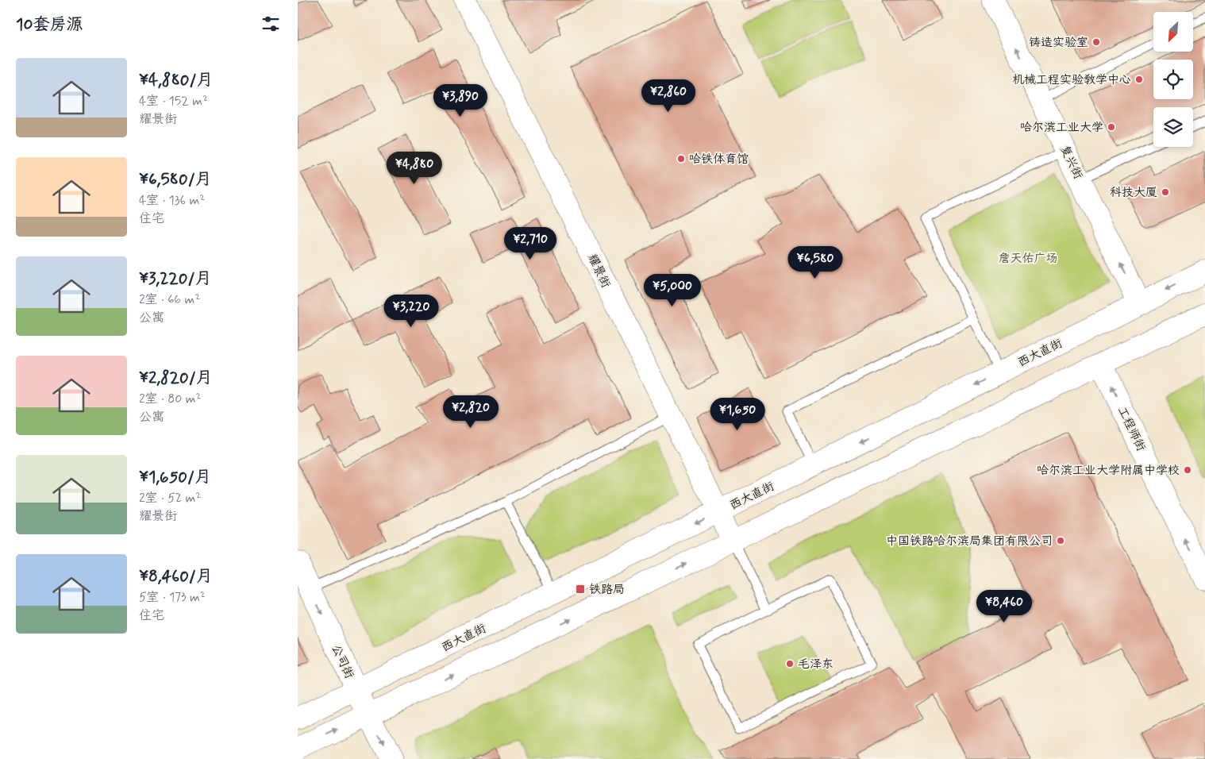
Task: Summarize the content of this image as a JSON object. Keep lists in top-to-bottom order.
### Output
{
  "streets": {
    "main road": [
      "复兴街",
      "耀景街",
      "西大直街",
      "工程师街",
      "公司街"
    ]
  },
  "crossings": [
    ["复兴街", "西大直街"],
    ["耀景街", "西大直街"],
    ["西大直街", "公司街"]
  ],
  "one_way": ["复兴街", "工程师街", "公司街"],
  "parks": ["詹天佑广场"],
  "places": {
    "other": [
      "铸造实验室",
      "机械工程实验教学中心",
      "哈尔滨工业大学",
      "哈铁体育馆",
      "科技大厦",
      "哈尔滨工业大学附属中学校",
      "中国铁路哈尔滨局集团有限公司",
      "毛泽东"
    ],
    "transit": ["铁路局"]
  },
  "north": "bottom left",
  "page": {
    "heading": "10套房源",
    "list": [
      {
        "name": "¥4,880/月",
        "note": "4室 · 152 m² · 耀景街"
      },
      {
        "name": "¥6,580/月",
        "note": "4室 · 136 m² · 住宅"
      },
      {
        "name": "¥3,220/月",
        "note": "2室 · 66 m² · 公寓"
      },
      {
        "name": "¥2,820/月",
        "note": "2室 · 80 m² · 公寓"
      },
      {
        "name": "¥1,650/月",
        "note": "2室 · 52 m² · 耀景街"
      },
      {
        "name": "¥8,460/月",
        "note": "5室 · 173 m² · 住宅"
      }
    ],
    "price": [
      "¥2,860",
      "¥3,890",
      "¥4,880",
      "¥2,710",
      "¥6,580",
      "¥5,000",
      "¥3,220",
      "¥2,820",
      "¥1,650",
      "¥8,460"
    ]
  }
}
